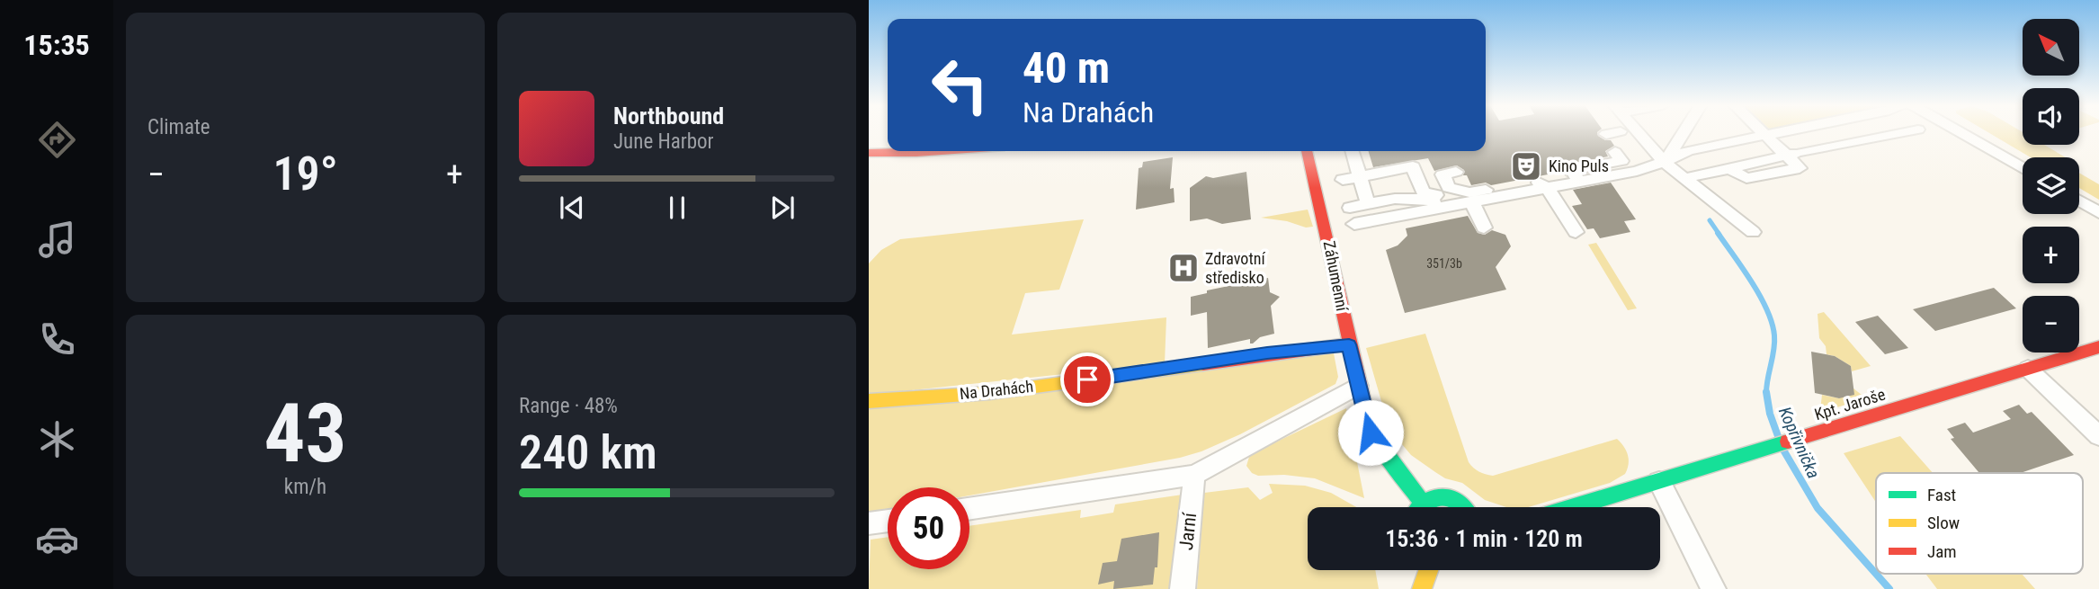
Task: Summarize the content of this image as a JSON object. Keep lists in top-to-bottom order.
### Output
{
  "streets": {
    "street": [
      "Záhumenní",
      "Na Drahách",
      "Kpt. Jaroše",
      "Jarní"
    ]
  },
  "crossings": [
    ["Záhumenní", "Na Drahách"]
  ],
  "water": ["Kopřivnička"],
  "places": {
    "theatre": ["Kino Puls"],
    "hospital": ["Zdravotní středisko"]
  },
  "house_numbers": ["351/3b"],
  "legend": ["Fast", "Slow", "Jam"],
  "north": "top left",
  "page": {
    "tabs": "15:35",
    "tile": [
      "Climate",
      ["43", "km/h"],
      ["Range · 48%", "240 km"]
    ],
    "map_buttons": ["+", "−"],
    "turn": ["40 m", "Na Drahách"],
    "song": ["Northbound", "June Harbor"],
    "heat": ["−", "19°", "+"],
    "limit": "50",
    "trip": "15:36 · 1 min · 120 m"
  }
}
